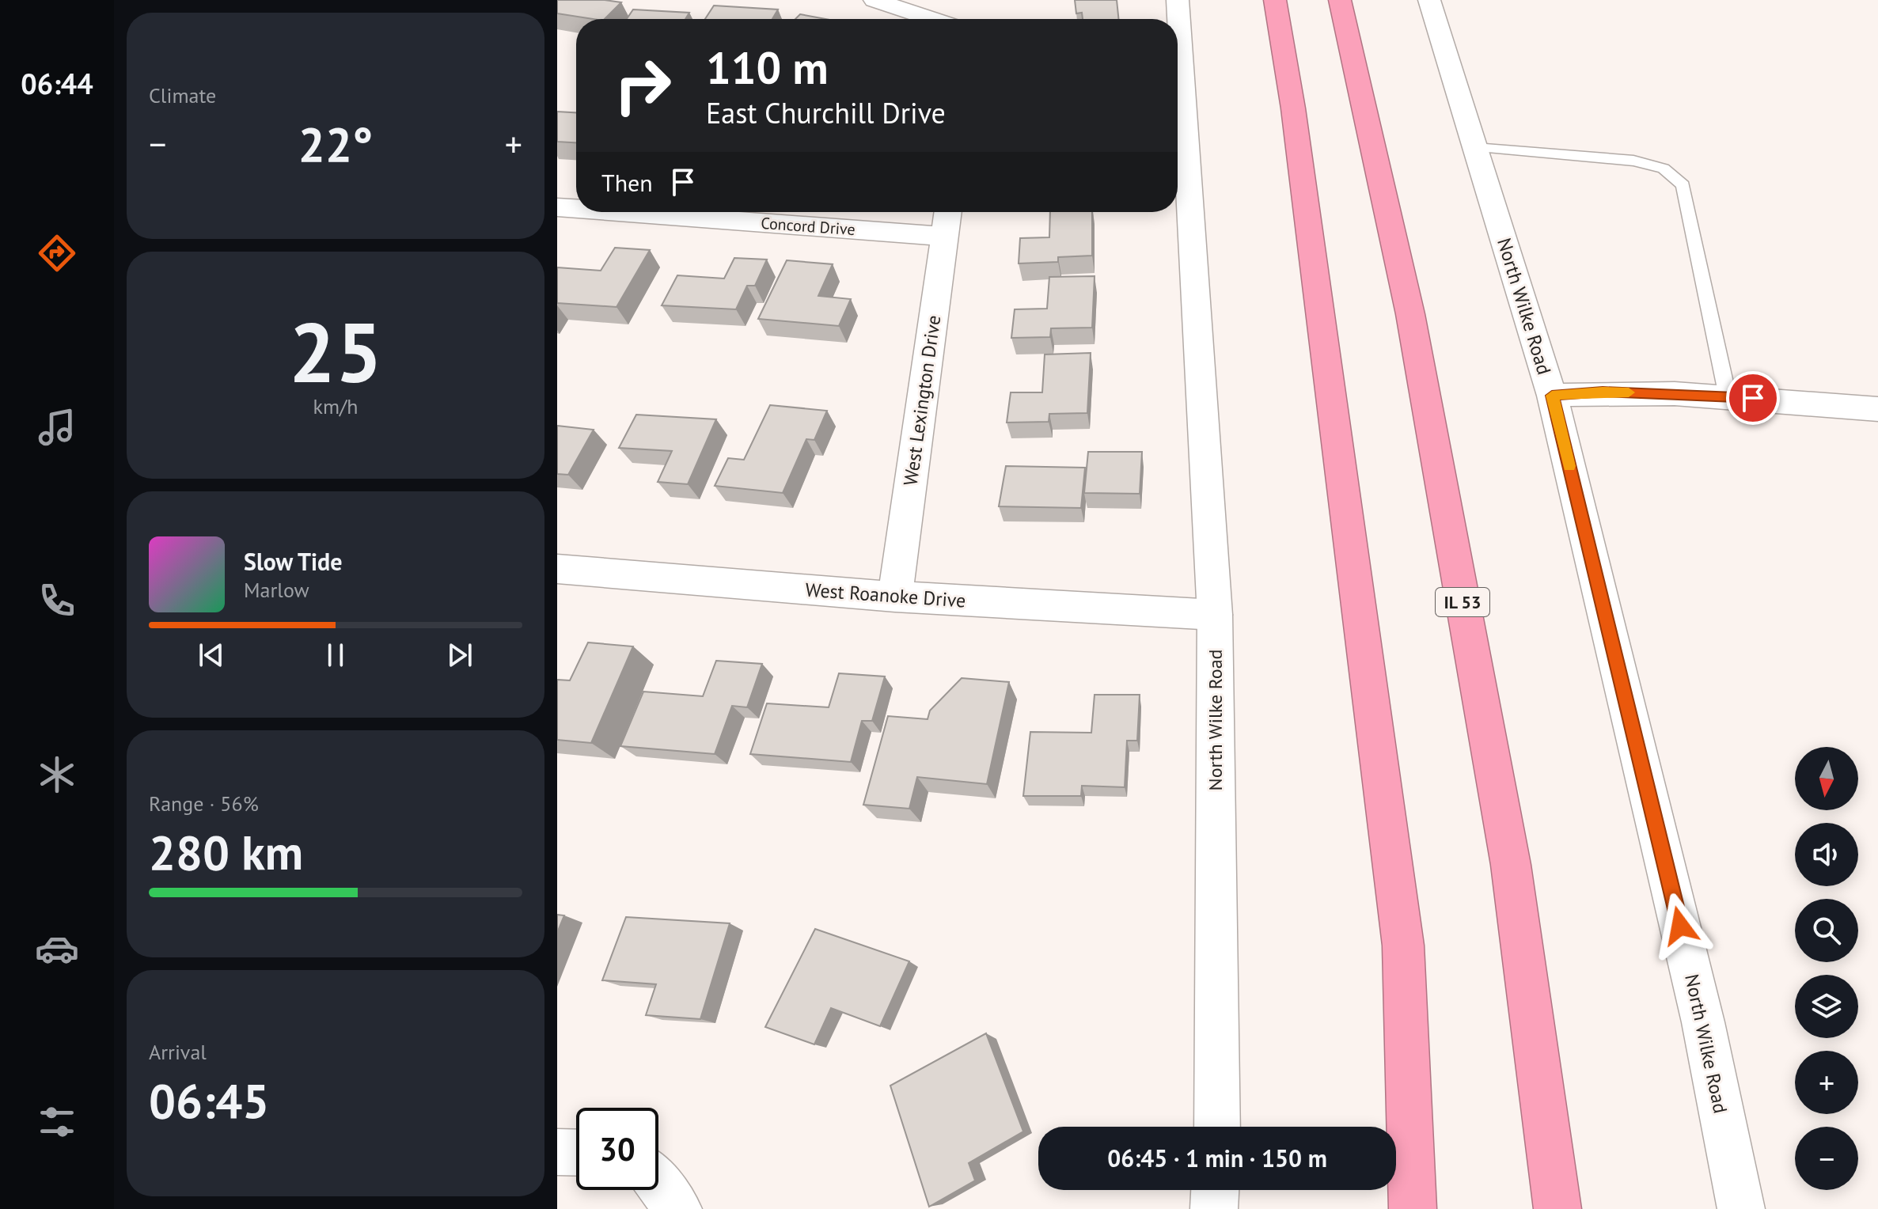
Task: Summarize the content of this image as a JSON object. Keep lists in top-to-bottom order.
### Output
{
  "streets": {
    "highway": ["IL 53"],
    "street": [
      "Concord Drive",
      "North Wilke Road",
      "West Lexington Drive",
      "West Roanoke Drive"
    ]
  },
  "crossings": [
    ["Concord Drive", "West Lexington Drive"],
    ["North Wilke Road", "West Roanoke Drive"],
    ["West Lexington Drive", "West Roanoke Drive"]
  ],
  "north": "bottom",
  "page": {
    "tabs": "06:44",
    "tile": [
      "Climate",
      ["25", "km/h"],
      ["Range · 56%", "280 km"],
      ["Arrival", "06:45"]
    ],
    "turn": ["110 m", "East Churchill Drive"],
    "heat": ["−", "22°", "+"],
    "then": "Then",
    "song": ["Slow Tide", "Marlow"],
    "map_buttons": ["+", "−"],
    "limit": "30",
    "trip": "06:45 · 1 min · 150 m"
  }
}
